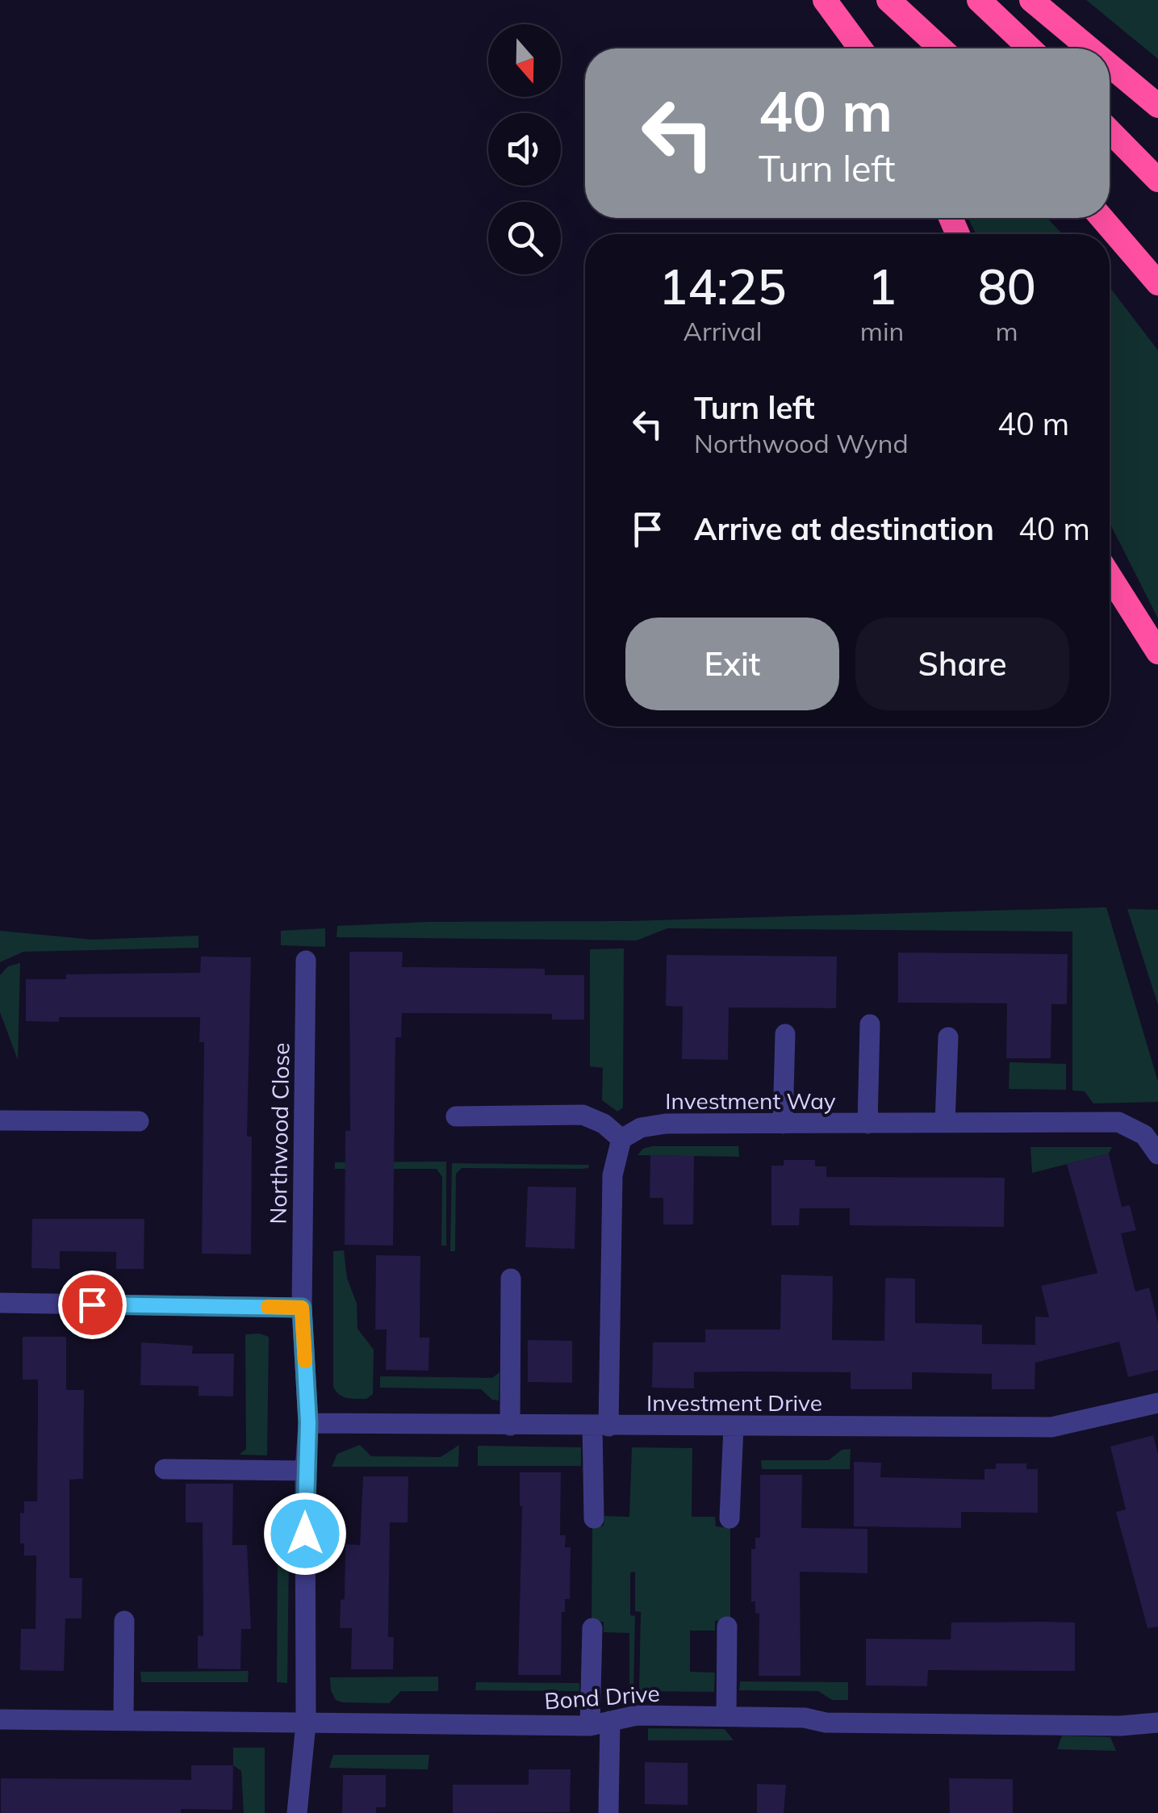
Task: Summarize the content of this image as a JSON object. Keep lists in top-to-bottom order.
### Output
{
  "streets": {
    "street": [
      "Investment Way",
      "Northwood Close",
      "Investment Drive",
      "Bond Drive"
    ]
  },
  "crossings": [
    ["Northwood Close", "Investment Drive"],
    ["Northwood Close", "Bond Drive"]
  ],
  "north": "bottom",
  "page": {
    "turn": ["40 m", "Turn left"],
    "eta": [
      "14:25",
      "Arrival",
      "1",
      "min",
      "80",
      "m"
    ],
    "list": [
      {
        "name": "Turn left",
        "note": "Northwood Wynd",
        "value": "40 m"
      },
      {
        "name": "Arrive at destination",
        "value": "40 m"
      }
    ],
    "buttons": ["Exit", "Share"]
  }
}
